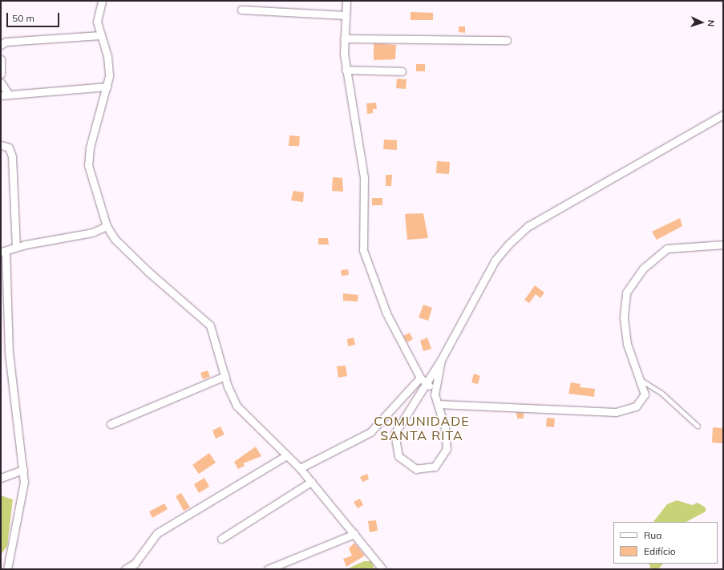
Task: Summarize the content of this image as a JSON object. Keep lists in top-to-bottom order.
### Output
{
  "districts": ["COMUNIDADE SANTA RITA"],
  "legend": ["Rua", "Edifício"],
  "scale_bar": "50 m",
  "north": "right"
}
